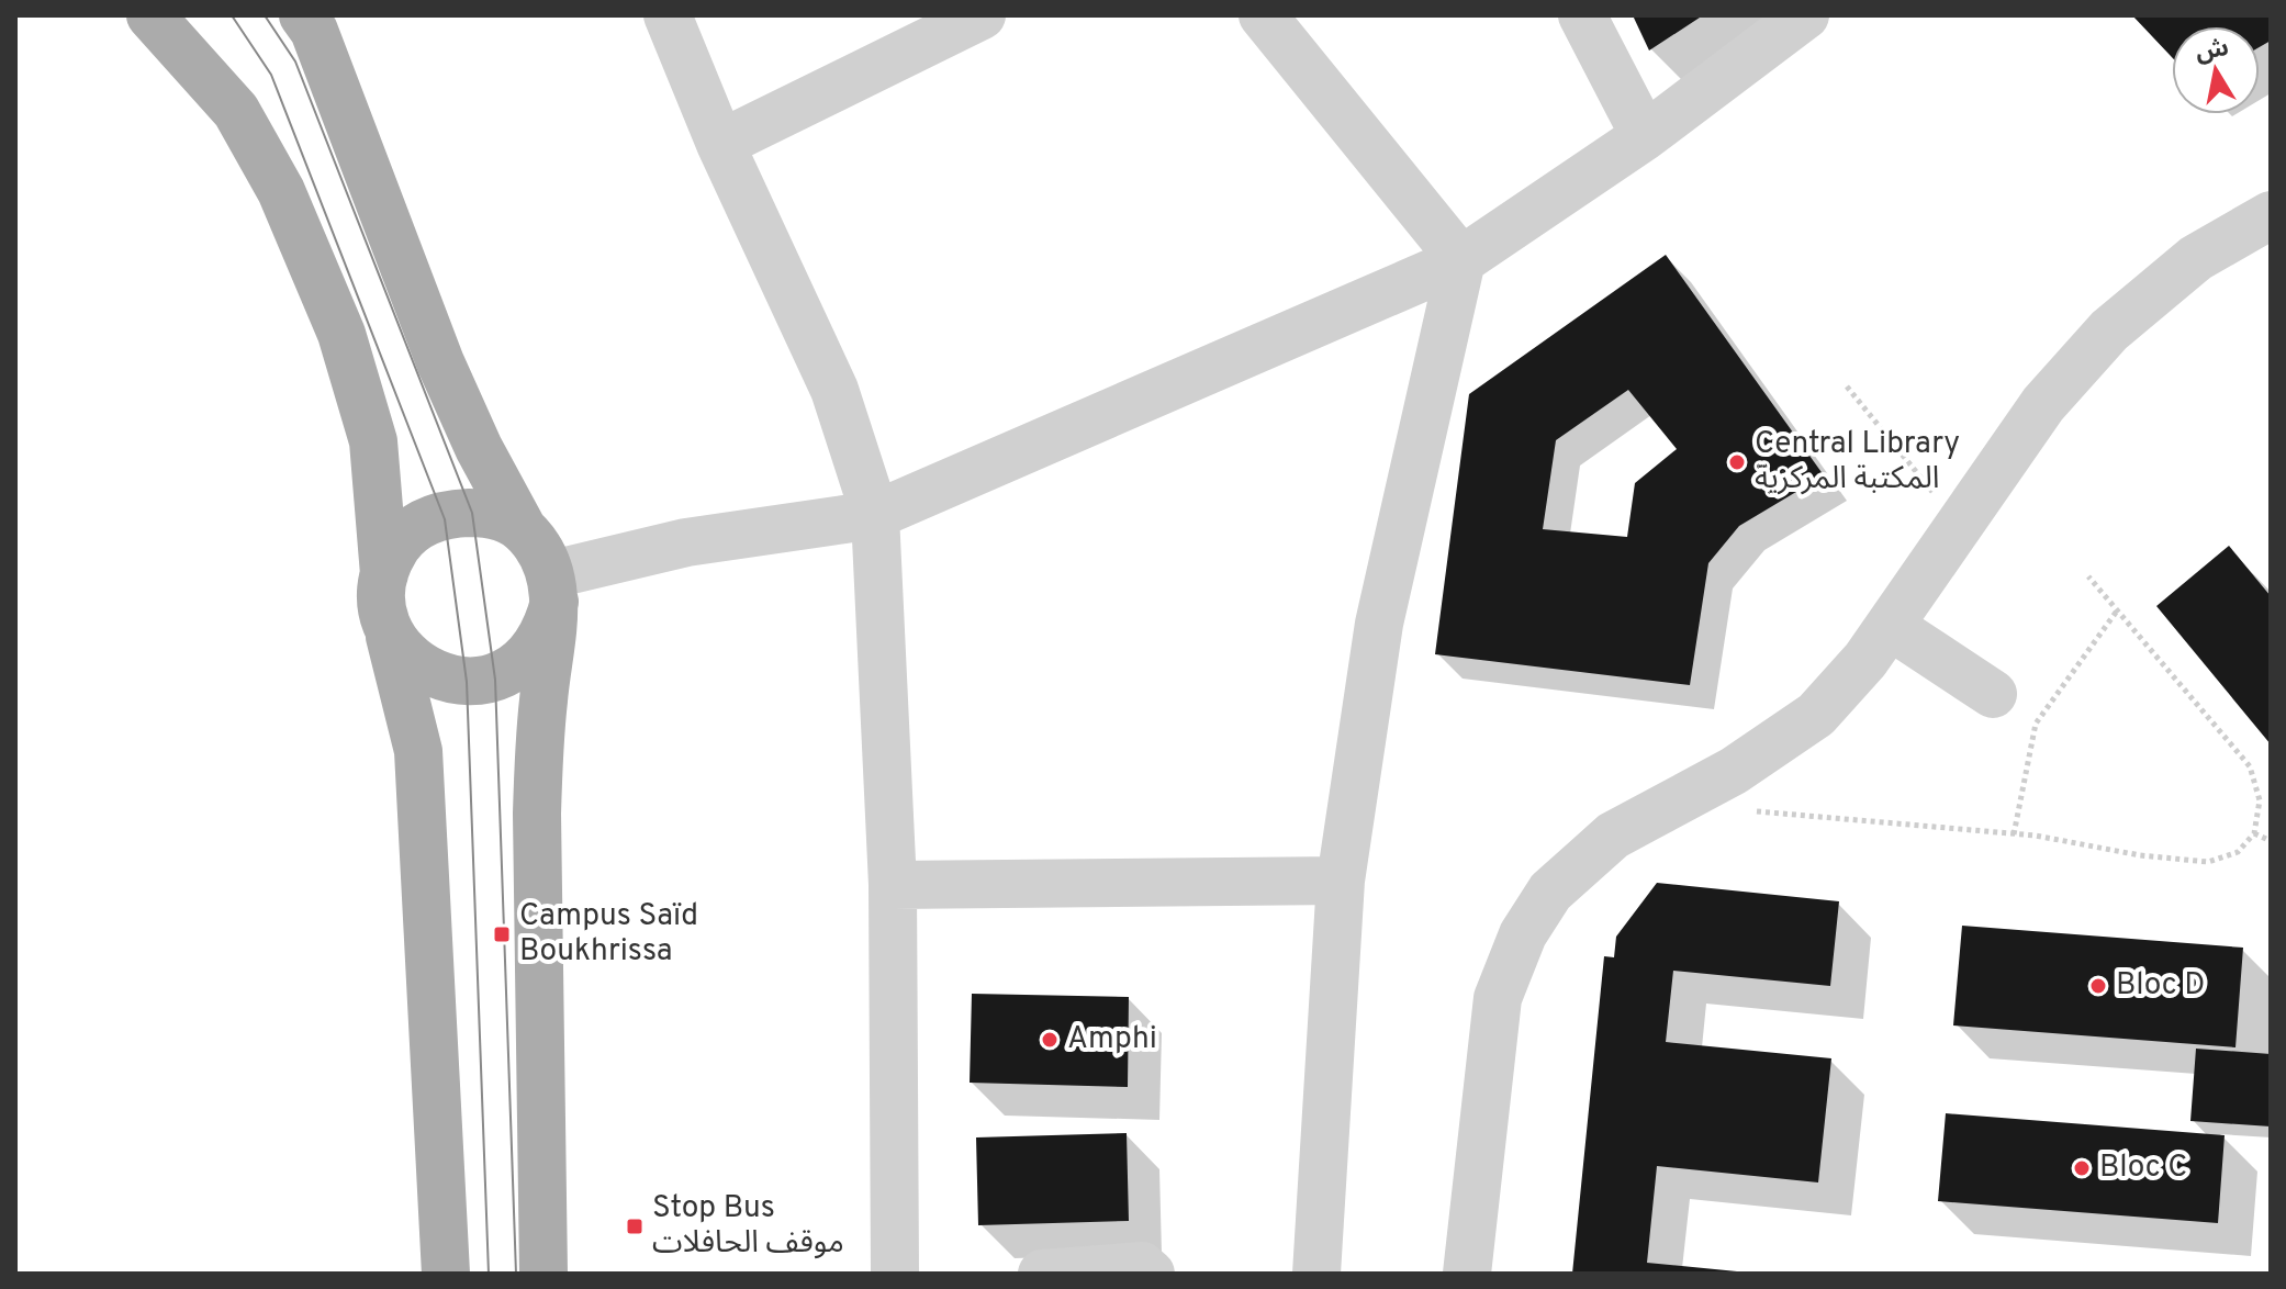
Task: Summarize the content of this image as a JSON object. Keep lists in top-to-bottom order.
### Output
{
  "places": {
    "other": [
      "Central Library المكتبة المركزية",
      "Bloc D",
      "Amphi",
      "Bloc C"
    ],
    "transit": ["Campus Saïd Boukhrissa", "Stop Bus موقف الحافلات"]
  },
  "north": "top"
}
